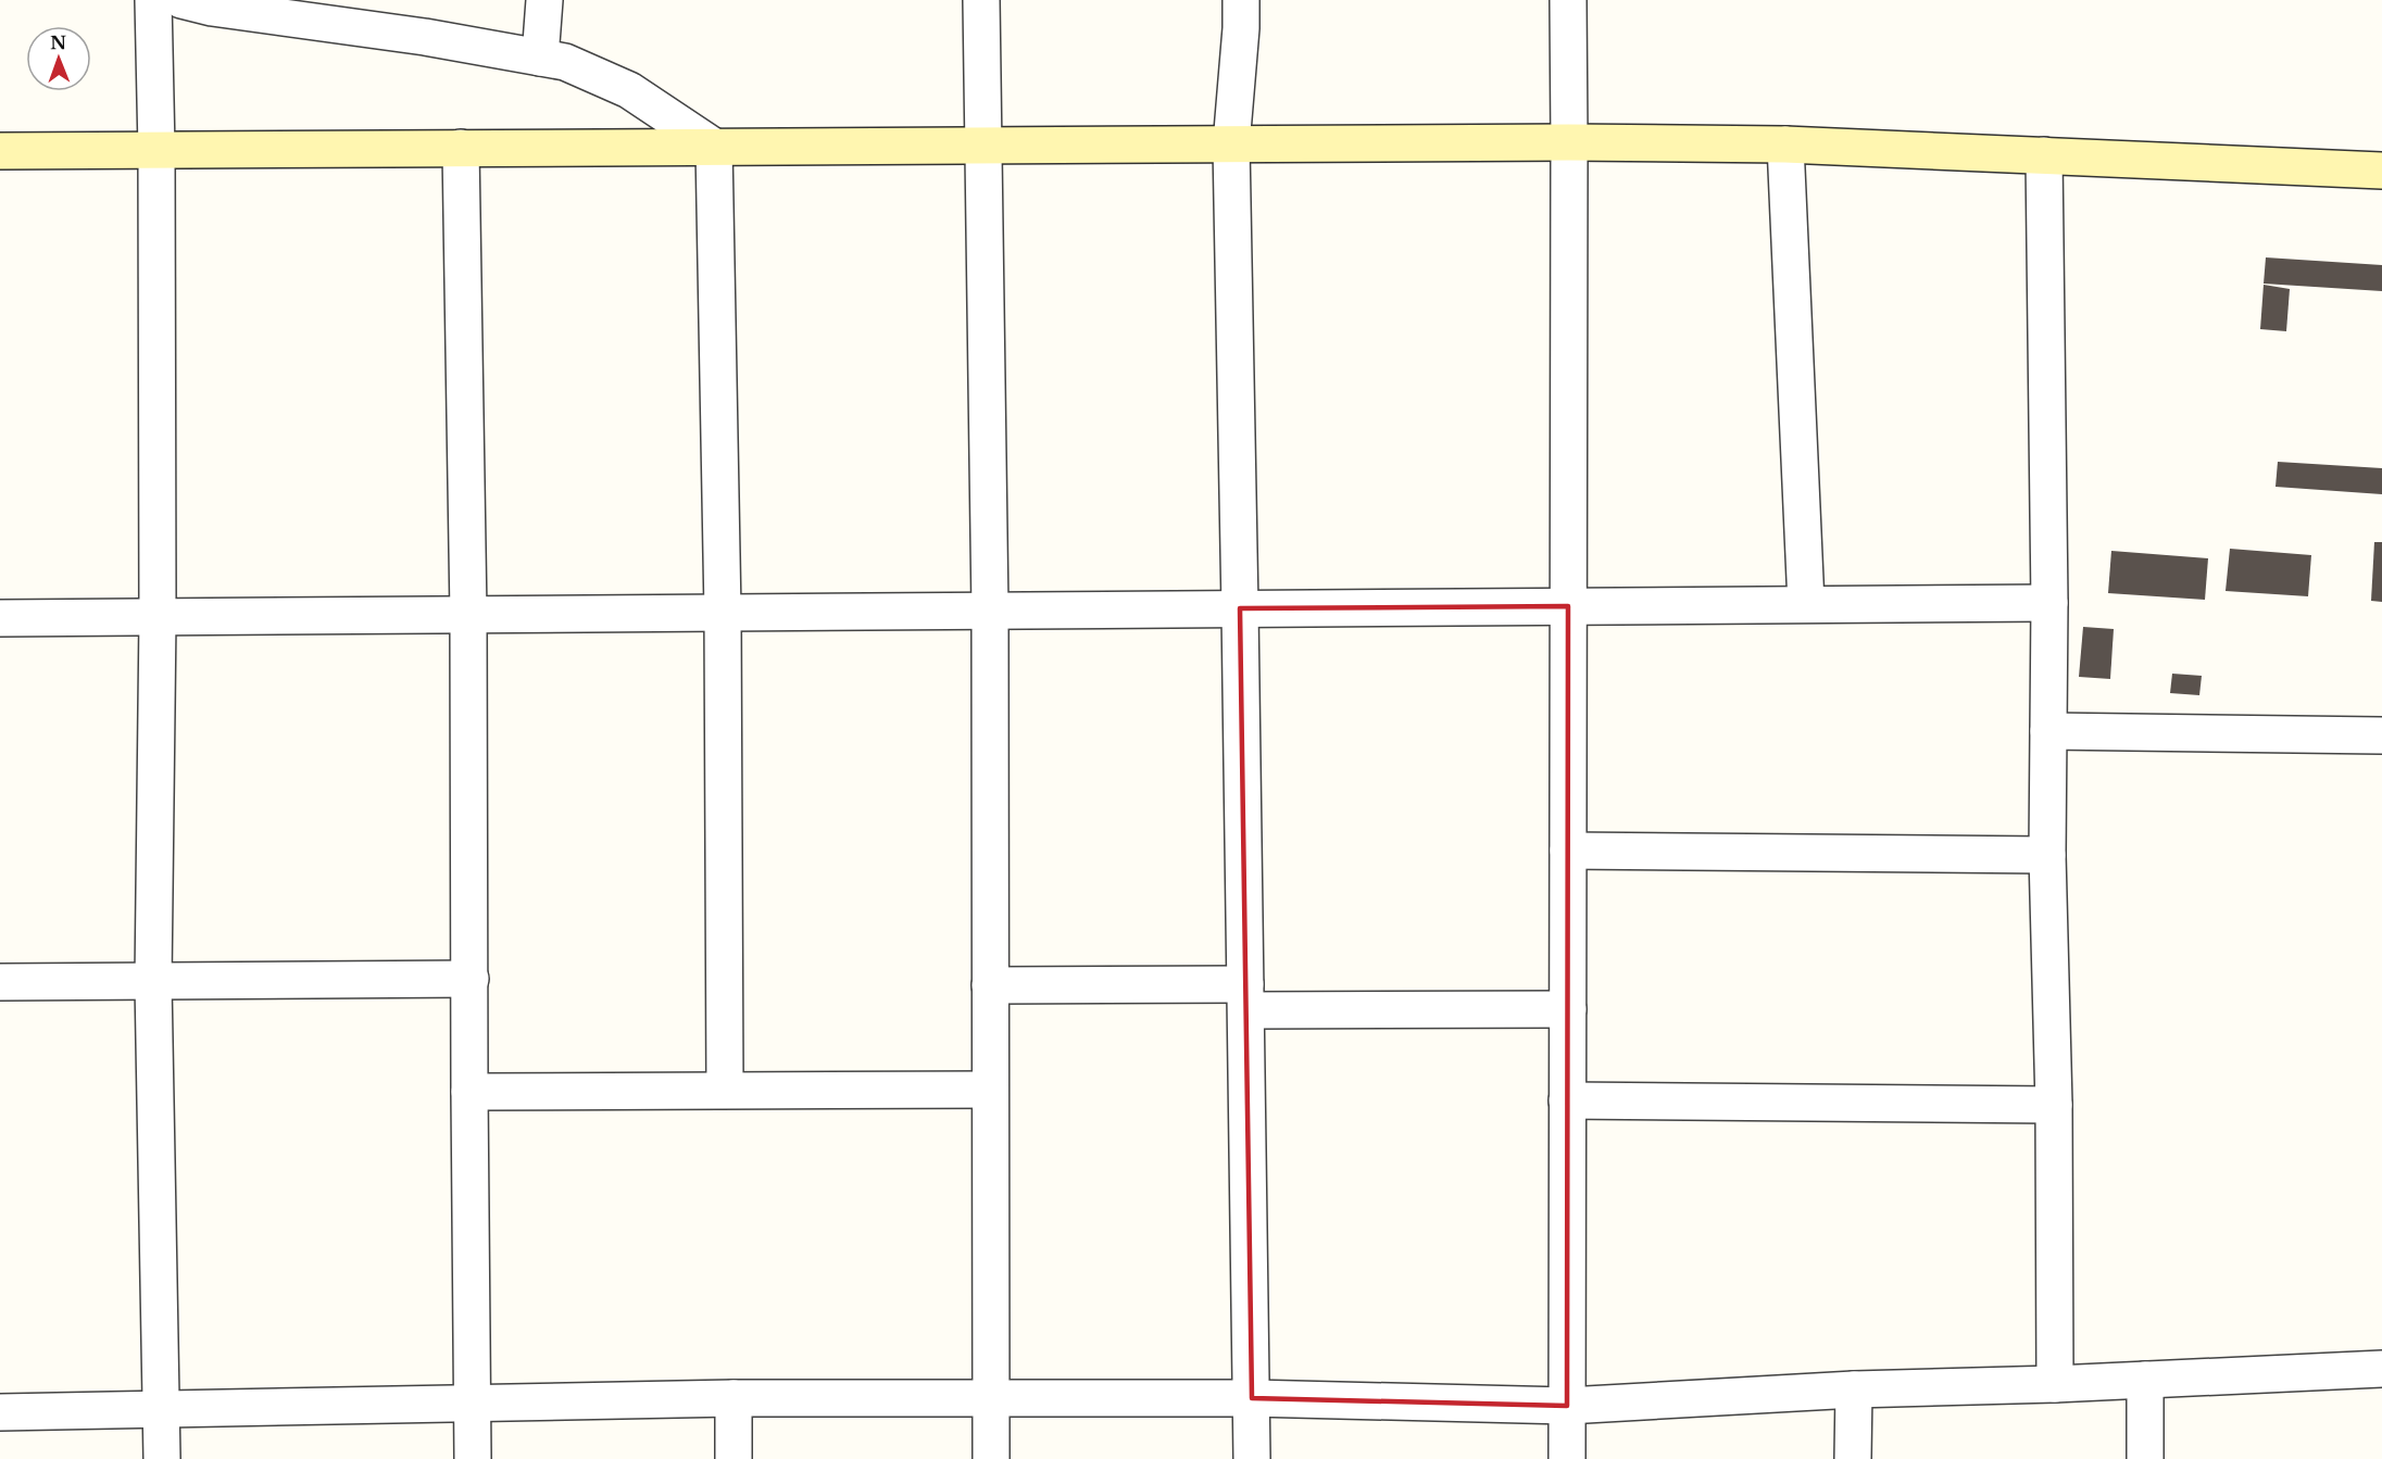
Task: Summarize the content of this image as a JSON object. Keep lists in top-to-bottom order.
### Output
{
  "north": "top"
}
